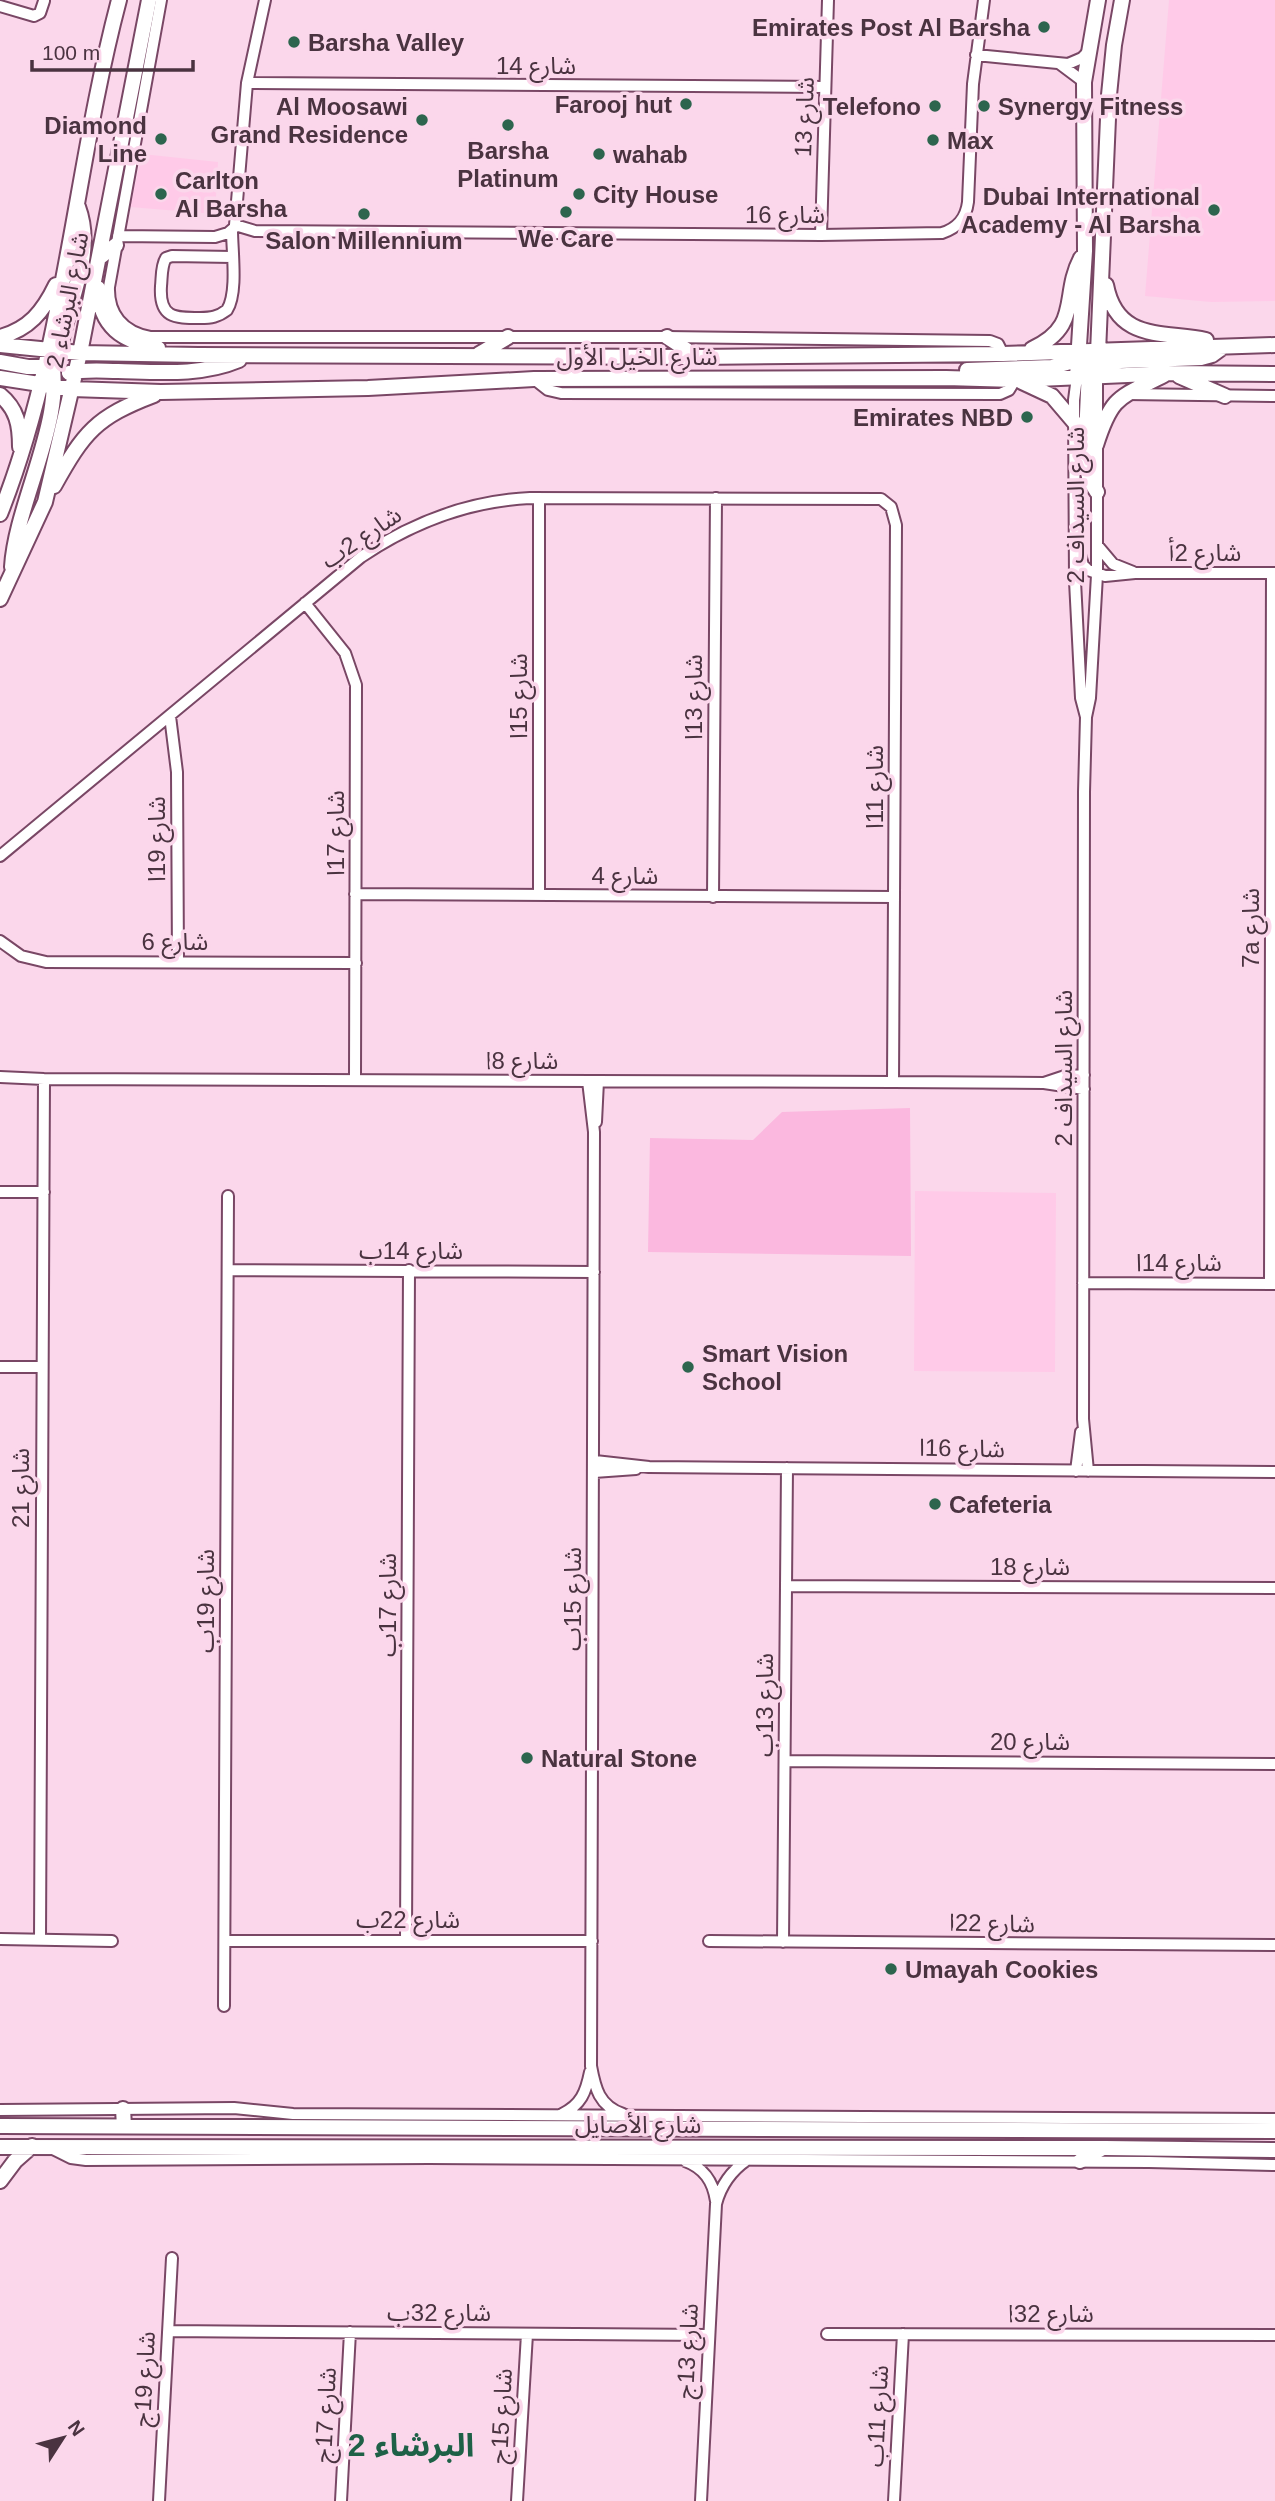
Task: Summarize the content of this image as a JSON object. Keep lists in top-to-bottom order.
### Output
{
  "streets": {
    "street": [
      "شارع 14",
      "شارع 13",
      "شارع 16",
      "شارع البرشاء 2",
      "شارع الخيل الأول",
      "شارع السيداف 2",
      "شارع 2ب",
      "شارع 2أ",
      "شارع 15ا",
      "شارع 13ا",
      "شارع 11ا",
      "شارع 17ا",
      "شارع 19ا",
      "شارع 4",
      "7a شارع",
      "شارع 6",
      "شارع 8ا",
      "شارع 14ب",
      "شارع 14ا",
      "شارع 16ا",
      "شارع 21",
      "شارع 18",
      "شارع 15ب",
      "شارع 19ب",
      "شارع 17ب",
      "شارع 13ب",
      "شارع 20",
      "شارع 22ب",
      "شارع 22ا",
      "شارع الأصايل",
      "شارع 32ب",
      "شارع 32ا",
      "شارع 13ج",
      "شارع 19ج",
      "شارع 17ج",
      "شارع 15ج",
      "شارع 11ب"
    ]
  },
  "crossings": [
    ["شارع 14", "شارع 13"],
    ["شارع 13", "شارع 16"],
    ["شارع البرشاء 2", "شارع الخيل الأول"],
    ["شارع الخيل الأول", "شارع السيداف 2"],
    ["شارع السيداف 2", "شارع 2أ"],
    ["شارع السيداف 2", "شارع 8ا"],
    ["شارع السيداف 2", "شارع 14ا"],
    ["شارع السيداف 2", "شارع 16ا"],
    ["شارع 2ب", "شارع 15ا"],
    ["شارع 2ب", "شارع 13ا"],
    ["شارع 2ب", "شارع 11ا"],
    ["شارع 2ب", "شارع 17ا"],
    ["شارع 2ب", "شارع 19ا"],
    ["شارع 2أ", "7a شارع"],
    ["شارع 15ا", "شارع 4"],
    ["شارع 13ا", "شارع 4"],
    ["شارع 11ا", "شارع 4"],
    ["شارع 11ا", "شارع 8ا"],
    ["شارع 17ا", "شارع 4"],
    ["شارع 17ا", "شارع 6"],
    ["شارع 17ا", "شارع 8ا"],
    ["شارع 19ا", "شارع 6"],
    ["7a شارع", "شارع 14ا"],
    ["شارع 8ا", "شارع 21"],
    ["شارع 8ا", "شارع 15ب"],
    ["شارع 14ب", "شارع 15ب"],
    ["شارع 14ب", "شارع 19ب"],
    ["شارع 14ب", "شارع 17ب"],
    ["شارع 16ا", "شارع 15ب"],
    ["شارع 16ا", "شارع 13ب"],
    ["شارع 18", "شارع 13ب"],
    ["شارع 15ب", "شارع 22ب"],
    ["شارع 19ب", "شارع 22ب"],
    ["شارع 17ب", "شارع 22ب"],
    ["شارع 13ب", "شارع 20"],
    ["شارع 13ب", "شارع 22ا"],
    ["شارع 32ب", "شارع 13ج"],
    ["شارع 32ب", "شارع 19ج"],
    ["شارع 32ب", "شارع 17ج"],
    ["شارع 32ب", "شارع 15ج"],
    ["شارع 32ا", "شارع 11ب"]
  ],
  "districts": ["البرشاء 2"],
  "places": [
    "Emirates Post Al Barsha",
    "Barsha Valley",
    "Farooj hut",
    "Telefono",
    "Synergy Fitness",
    "Al Moosawi Grand Residence",
    "Barsha Platinum",
    "Diamond Line",
    "Max",
    "wahab",
    "Carlton Al Barsha",
    "City House",
    "Dubai International Academy - Al Barsha",
    "We Care",
    "Salon Millennium",
    "Emirates NBD",
    "Smart Vision School",
    "Cafeteria",
    "Natural Stone",
    "Umayah Cookies"
  ],
  "scale_bar": "100 m",
  "north": "top right"
}
